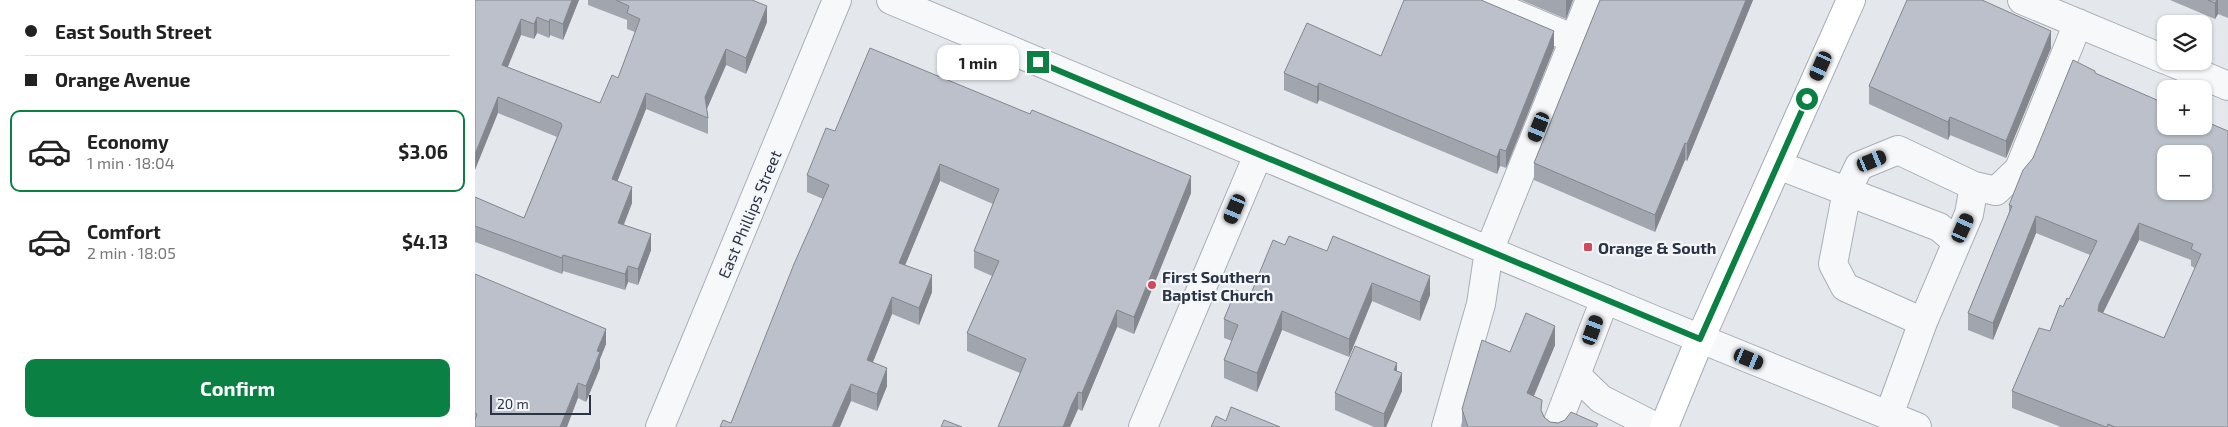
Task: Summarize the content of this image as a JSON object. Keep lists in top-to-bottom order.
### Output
{
  "streets": {
    "street": ["East Phillips Street"]
  },
  "places": {
    "transit": ["Orange & South"],
    "other": ["First Southern Baptist Church"]
  },
  "scale_bar": "20 m",
  "page": {
    "banner": ["East South Street", "Orange Avenue"],
    "map_buttons": ["+", "−"],
    "bubble": "1 min",
    "list": [
      {
        "name": "Economy",
        "note": "1 min · 18:04",
        "value": "$3.06"
      },
      {
        "name": "Comfort",
        "note": "2 min · 18:05",
        "value": "$4.13"
      }
    ],
    "buttons": "Confirm",
    "scale": "20 m"
  }
}
